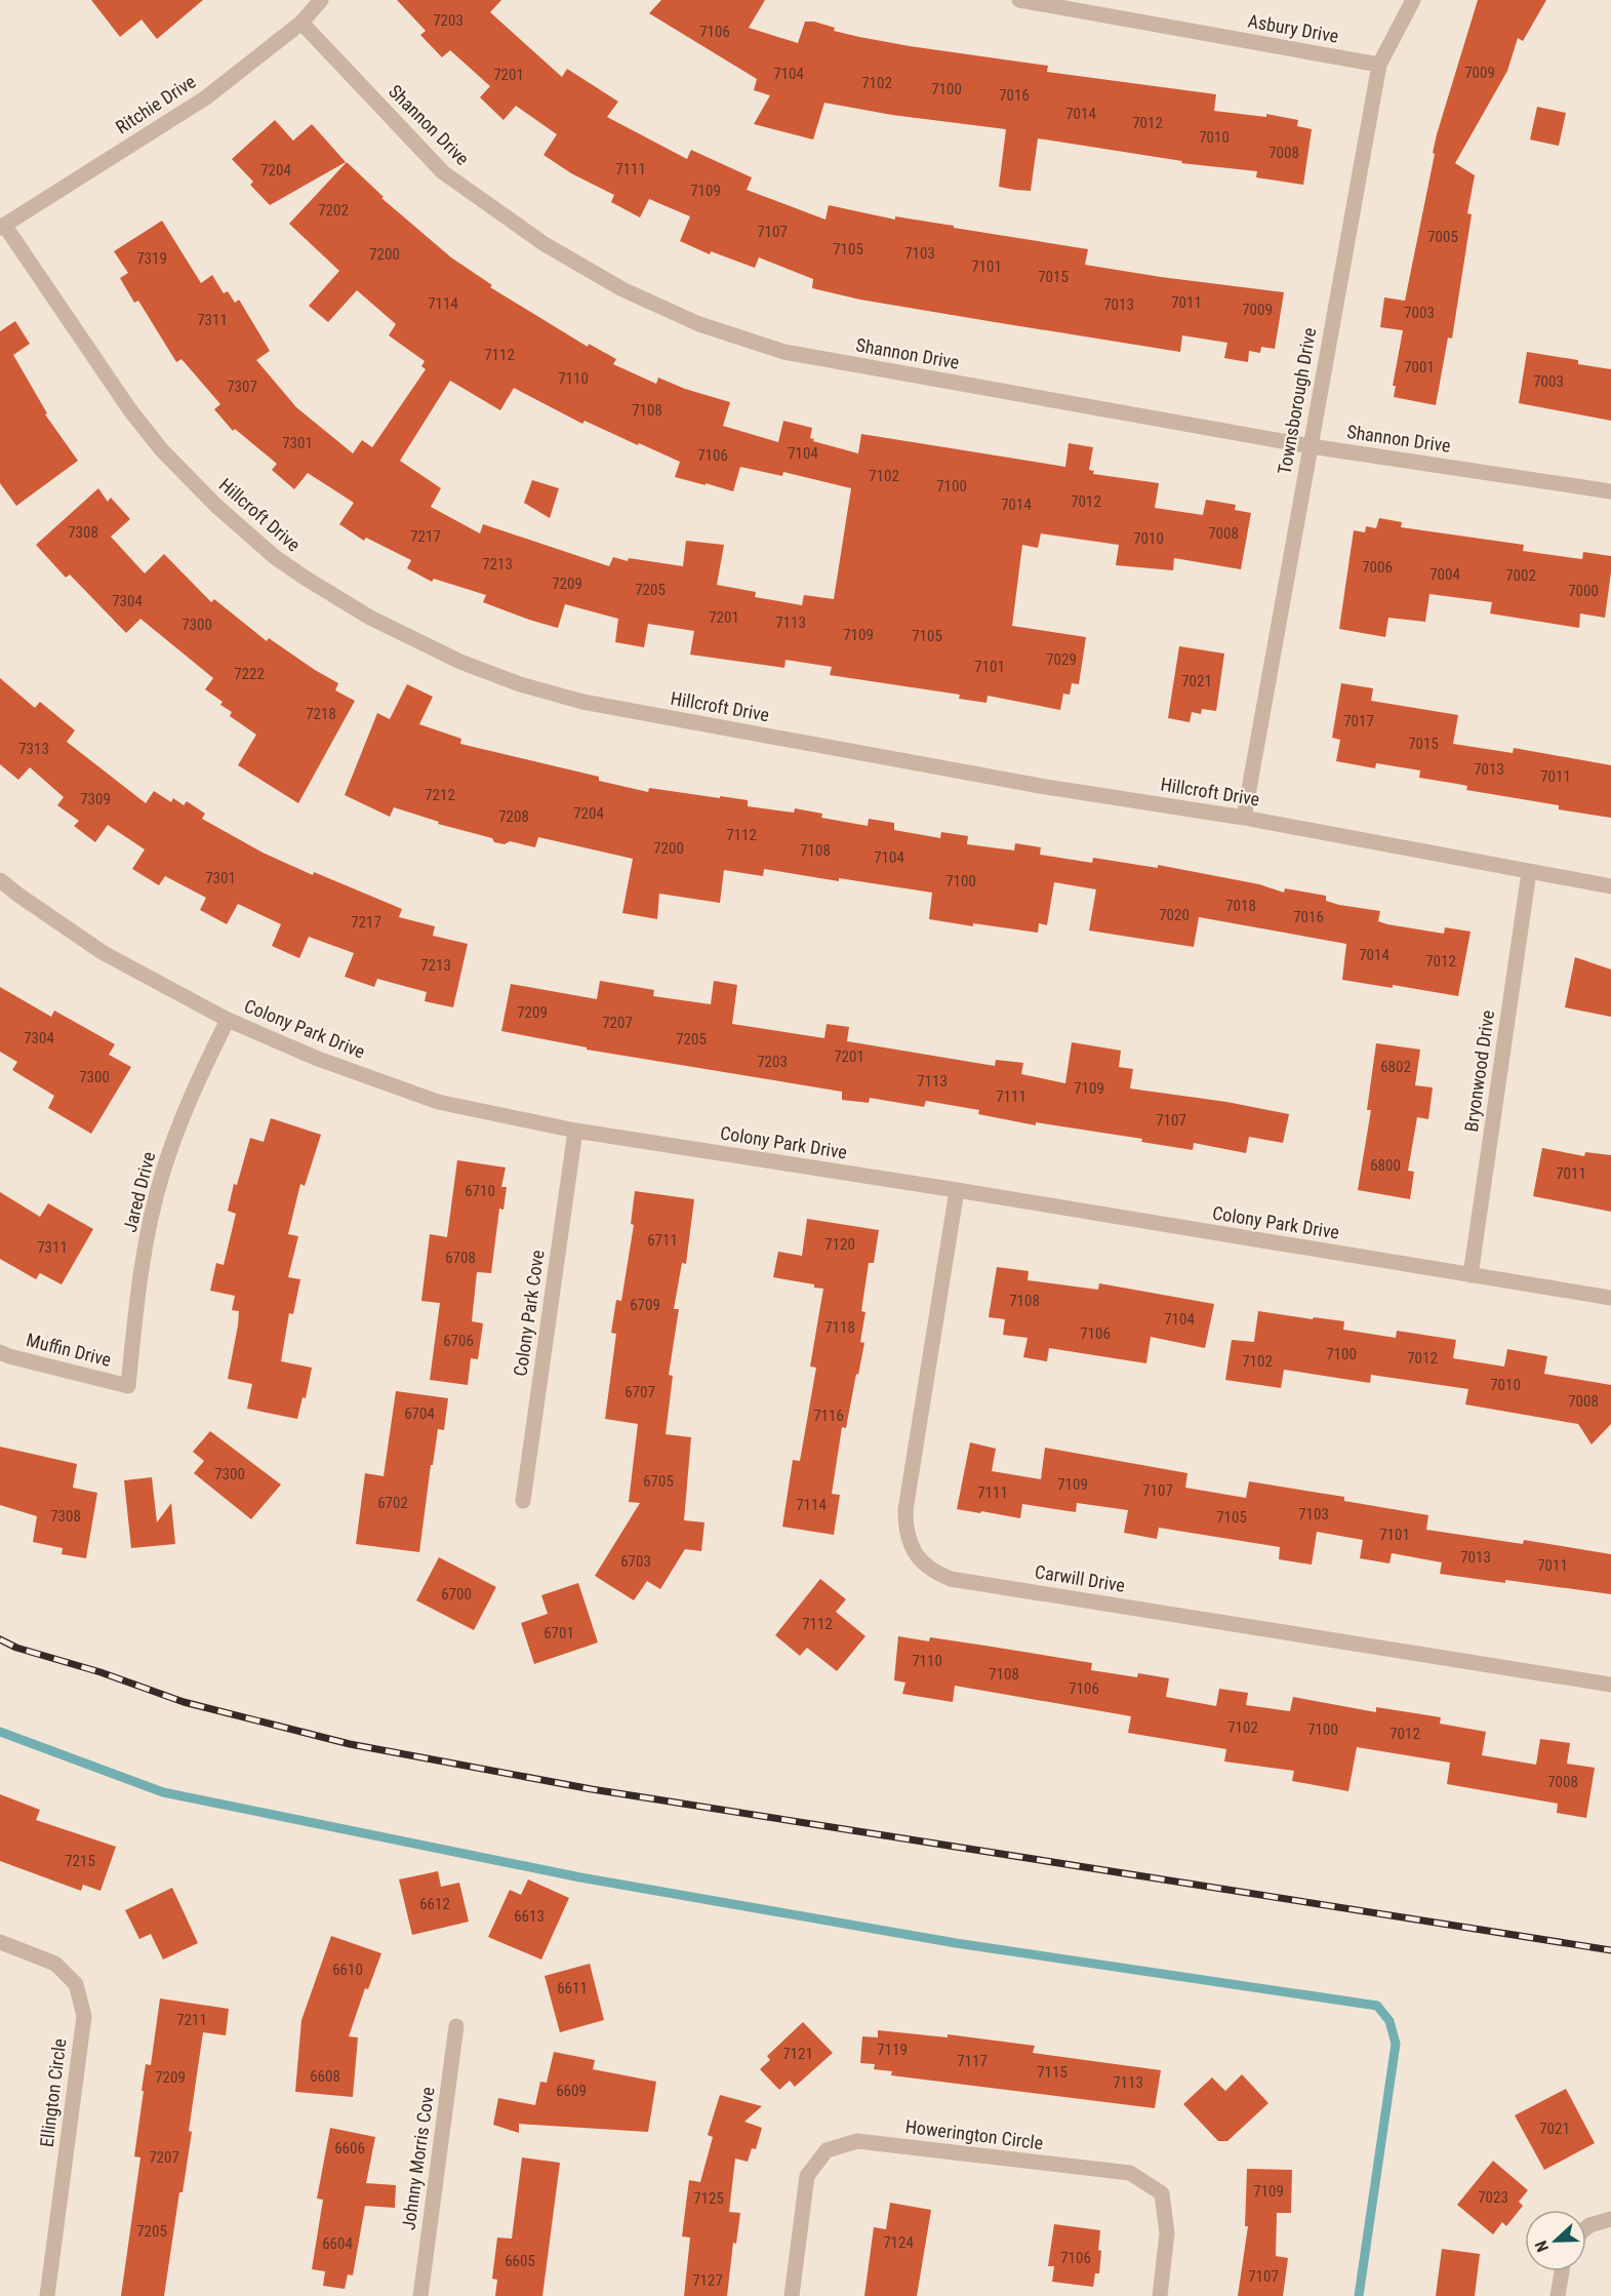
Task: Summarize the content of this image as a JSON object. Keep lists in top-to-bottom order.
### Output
{
  "streets": {
    "street": [
      "Asbury Drive",
      "Ritchie Drive",
      "Shannon Drive",
      "Townsborough Drive",
      "Hillcroft Drive",
      "Colony Park Drive",
      "Bryonwood Drive",
      "Jared Drive",
      "Colony Park Cove",
      "Muffin Drive",
      "Carwill Drive",
      "Ellington Circle",
      "Howerington Circle",
      "Johnny Morris Cove"
    ]
  },
  "crossings": [
    ["Asbury Drive", "Townsborough Drive"],
    ["Ritchie Drive", "Shannon Drive"],
    ["Ritchie Drive", "Hillcroft Drive"],
    ["Shannon Drive", "Townsborough Drive"],
    ["Townsborough Drive", "Hillcroft Drive"],
    ["Hillcroft Drive", "Bryonwood Drive"],
    ["Colony Park Drive", "Bryonwood Drive"],
    ["Colony Park Drive", "Jared Drive"],
    ["Colony Park Drive", "Colony Park Cove"],
    ["Colony Park Drive", "Carwill Drive"],
    ["Jared Drive", "Muffin Drive"]
  ],
  "house_numbers": [
    "7203",
    "7106",
    "7009",
    "7104",
    "7201",
    "7102",
    "7100",
    "7016",
    "7014",
    "7012",
    "7010",
    "7008",
    "7111",
    "7204",
    "7109",
    "7202",
    "7107",
    "7005",
    "7105",
    "7103",
    "7200",
    "7319",
    "7101",
    "7015",
    "7011",
    "7114",
    "7013",
    "7009",
    "7003",
    "7311",
    "7112",
    "7001",
    "7110",
    "7003",
    "7307",
    "7108",
    "7301",
    "7104",
    "7106",
    "7102",
    "7100",
    "7012",
    "7014",
    "7308",
    "7008",
    "7217",
    "7010",
    "7213",
    "7006",
    "7004",
    "7002",
    "7209",
    "7205",
    "7000",
    "7304",
    "7201",
    "7113",
    "7300",
    "7109",
    "7105",
    "7029",
    "7101",
    "7222",
    "7021",
    "7218",
    "7017",
    "7015",
    "7313",
    "7013",
    "7011",
    "7212",
    "7309",
    "7204",
    "7208",
    "7112",
    "7200",
    "7108",
    "7104",
    "7301",
    "7100",
    "7018",
    "7020",
    "7016",
    "7217",
    "7014",
    "7012",
    "7213",
    "7209",
    "7207",
    "7304",
    "7205",
    "7201",
    "7203",
    "6802",
    "7300",
    "7113",
    "7109",
    "7111",
    "7107",
    "6800",
    "7011",
    "6710",
    "6711",
    "7120",
    "7311",
    "6708",
    "7108",
    "6709",
    "7104",
    "7118",
    "7106",
    "6706",
    "7100",
    "7012",
    "7102",
    "7010",
    "6707",
    "7008",
    "6704",
    "7116",
    "7300",
    "6705",
    "7109",
    "7107",
    "7111",
    "6702",
    "7114",
    "7103",
    "7308",
    "7105",
    "7101",
    "7013",
    "6703",
    "7011",
    "6700",
    "7112",
    "6701",
    "7110",
    "7108",
    "7106",
    "7102",
    "7100",
    "7012",
    "7008",
    "7215",
    "6612",
    "6613",
    "6610",
    "6611",
    "7211",
    "7119",
    "7121",
    "7117",
    "7115",
    "6608",
    "7209",
    "7113",
    "6609",
    "7021",
    "6606",
    "7207",
    "7109",
    "7023",
    "7125",
    "7205",
    "7124",
    "6604",
    "7106",
    "6605",
    "7107",
    "7127"
  ],
  "north": "left"
}
